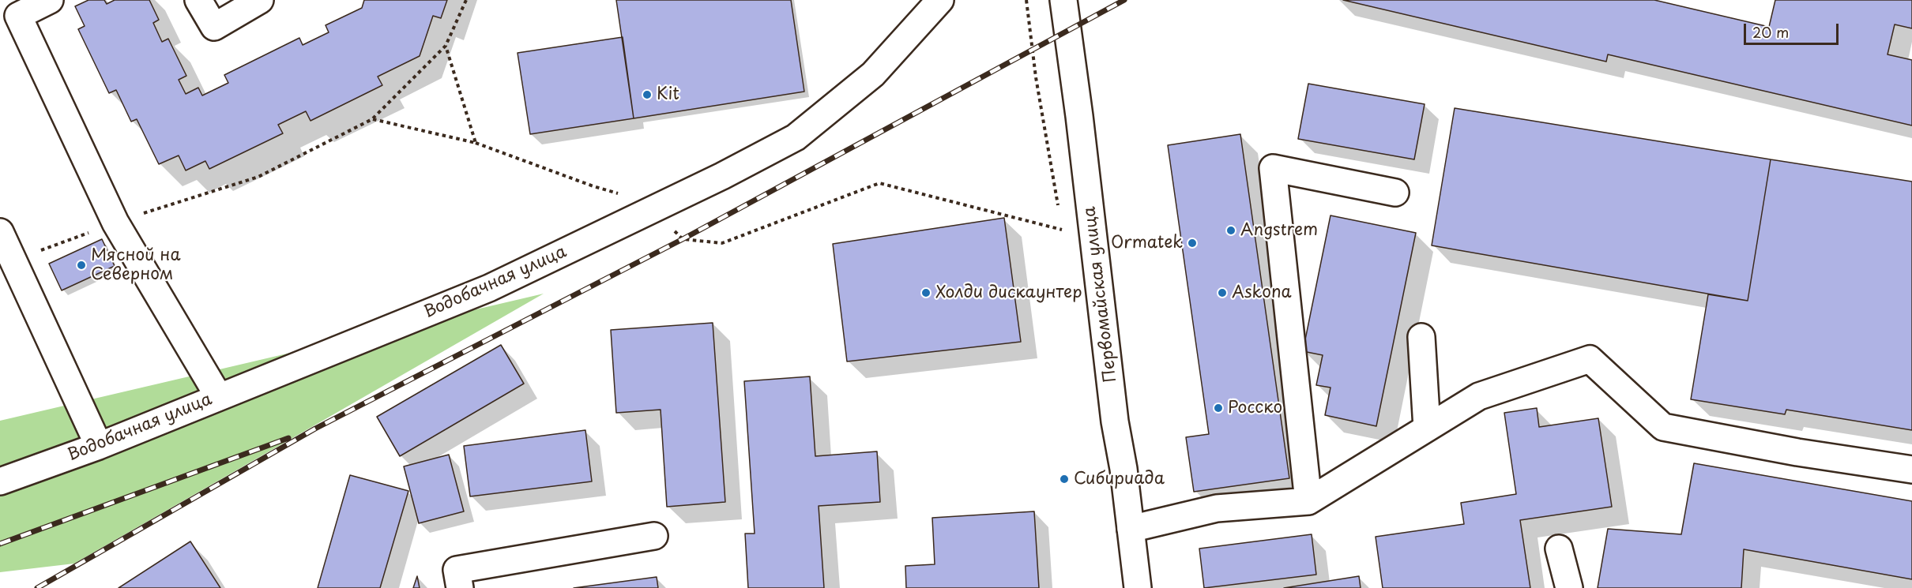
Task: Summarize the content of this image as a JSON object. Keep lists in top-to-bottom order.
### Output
{
  "streets": {
    "street": ["Водобачная улица", "Первомайская улица"]
  },
  "places": [
    "Kit",
    "Angstrem",
    "Ormatek",
    "Мясной на Северном",
    "Холди дискаунтер",
    "Askona",
    "Росско",
    "Сибириада"
  ],
  "scale_bar": "20 m"
}
